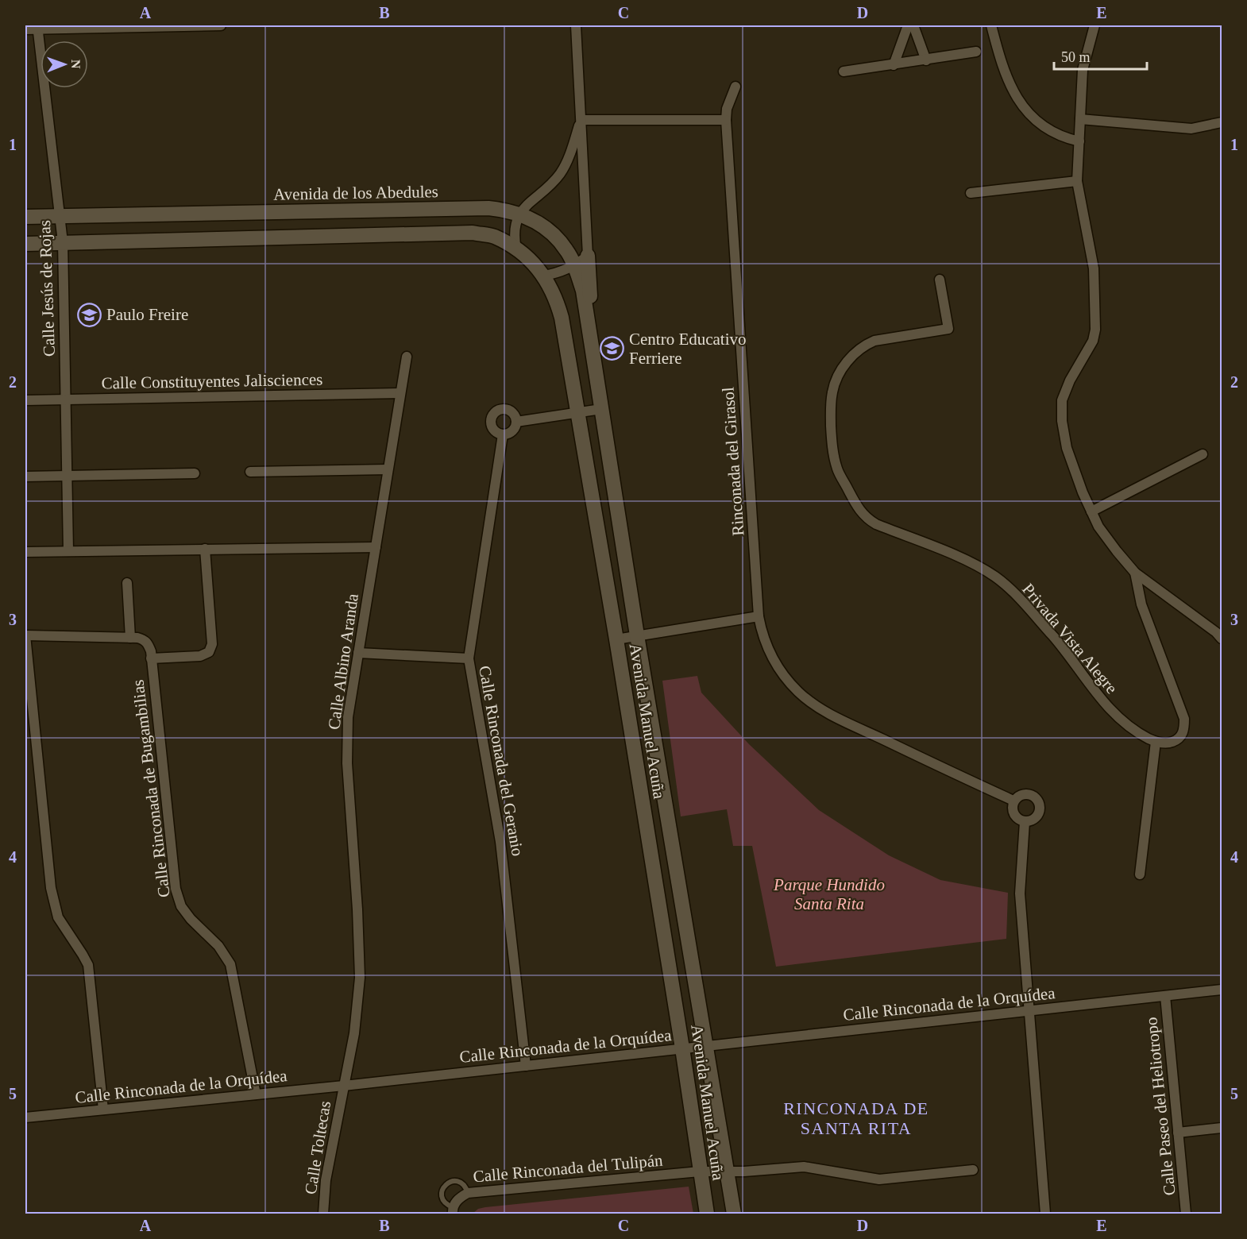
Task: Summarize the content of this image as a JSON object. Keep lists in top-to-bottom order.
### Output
{
  "streets": {
    "street": [
      "Avenida de los Abedules",
      "Calle Jesús de Rojas",
      "Calle Constituyentes Jalisciences",
      "Rinconada del Girasol",
      "Privada Vista Alegre",
      "Calle Albino Aranda",
      "Avenida Manuel Acuña",
      "Calle Rinconada del Geranio",
      "Calle Rinconada de Bugambilias",
      "Calle Rinconada de la Orquídea",
      "Calle Paseo del Heliotropo",
      "Calle Toltecas",
      "Calle Rinconada del Tulipán"
    ]
  },
  "crossings": [
    ["Avenida de los Abedules", "Calle Jesús de Rojas"],
    ["Avenida de los Abedules", "Avenida Manuel Acuña"],
    ["Calle Jesús de Rojas", "Calle Constituyentes Jalisciences"],
    ["Calle Constituyentes Jalisciences", "Calle Albino Aranda"],
    ["Calle Albino Aranda", "Calle Rinconada de la Orquídea"],
    ["Calle Albino Aranda", "Calle Toltecas"],
    ["Avenida Manuel Acuña", "Calle Rinconada de la Orquídea"],
    ["Avenida Manuel Acuña", "Calle Rinconada del Tulipán"],
    ["Calle Rinconada del Geranio", "Calle Rinconada de la Orquídea"],
    ["Calle Rinconada de Bugambilias", "Calle Rinconada de la Orquídea"],
    ["Calle Rinconada de la Orquídea", "Calle Paseo del Heliotropo"],
    ["Calle Rinconada de la Orquídea", "Calle Toltecas"]
  ],
  "districts": ["RINCONADA DE SANTA RITA"],
  "parks": ["Parque Hundido Santa Rita"],
  "places": {
    "school or university": ["Paulo Freire", "Centro Educativo Ferriere"]
  },
  "scale_bar": "50 m",
  "north": "right",
  "grid": {
    "columns": [
      "A",
      "B",
      "C",
      "D",
      "E"
    ],
    "rows": [
      "1",
      "2",
      "3",
      "4",
      "5"
    ]
  }
}
